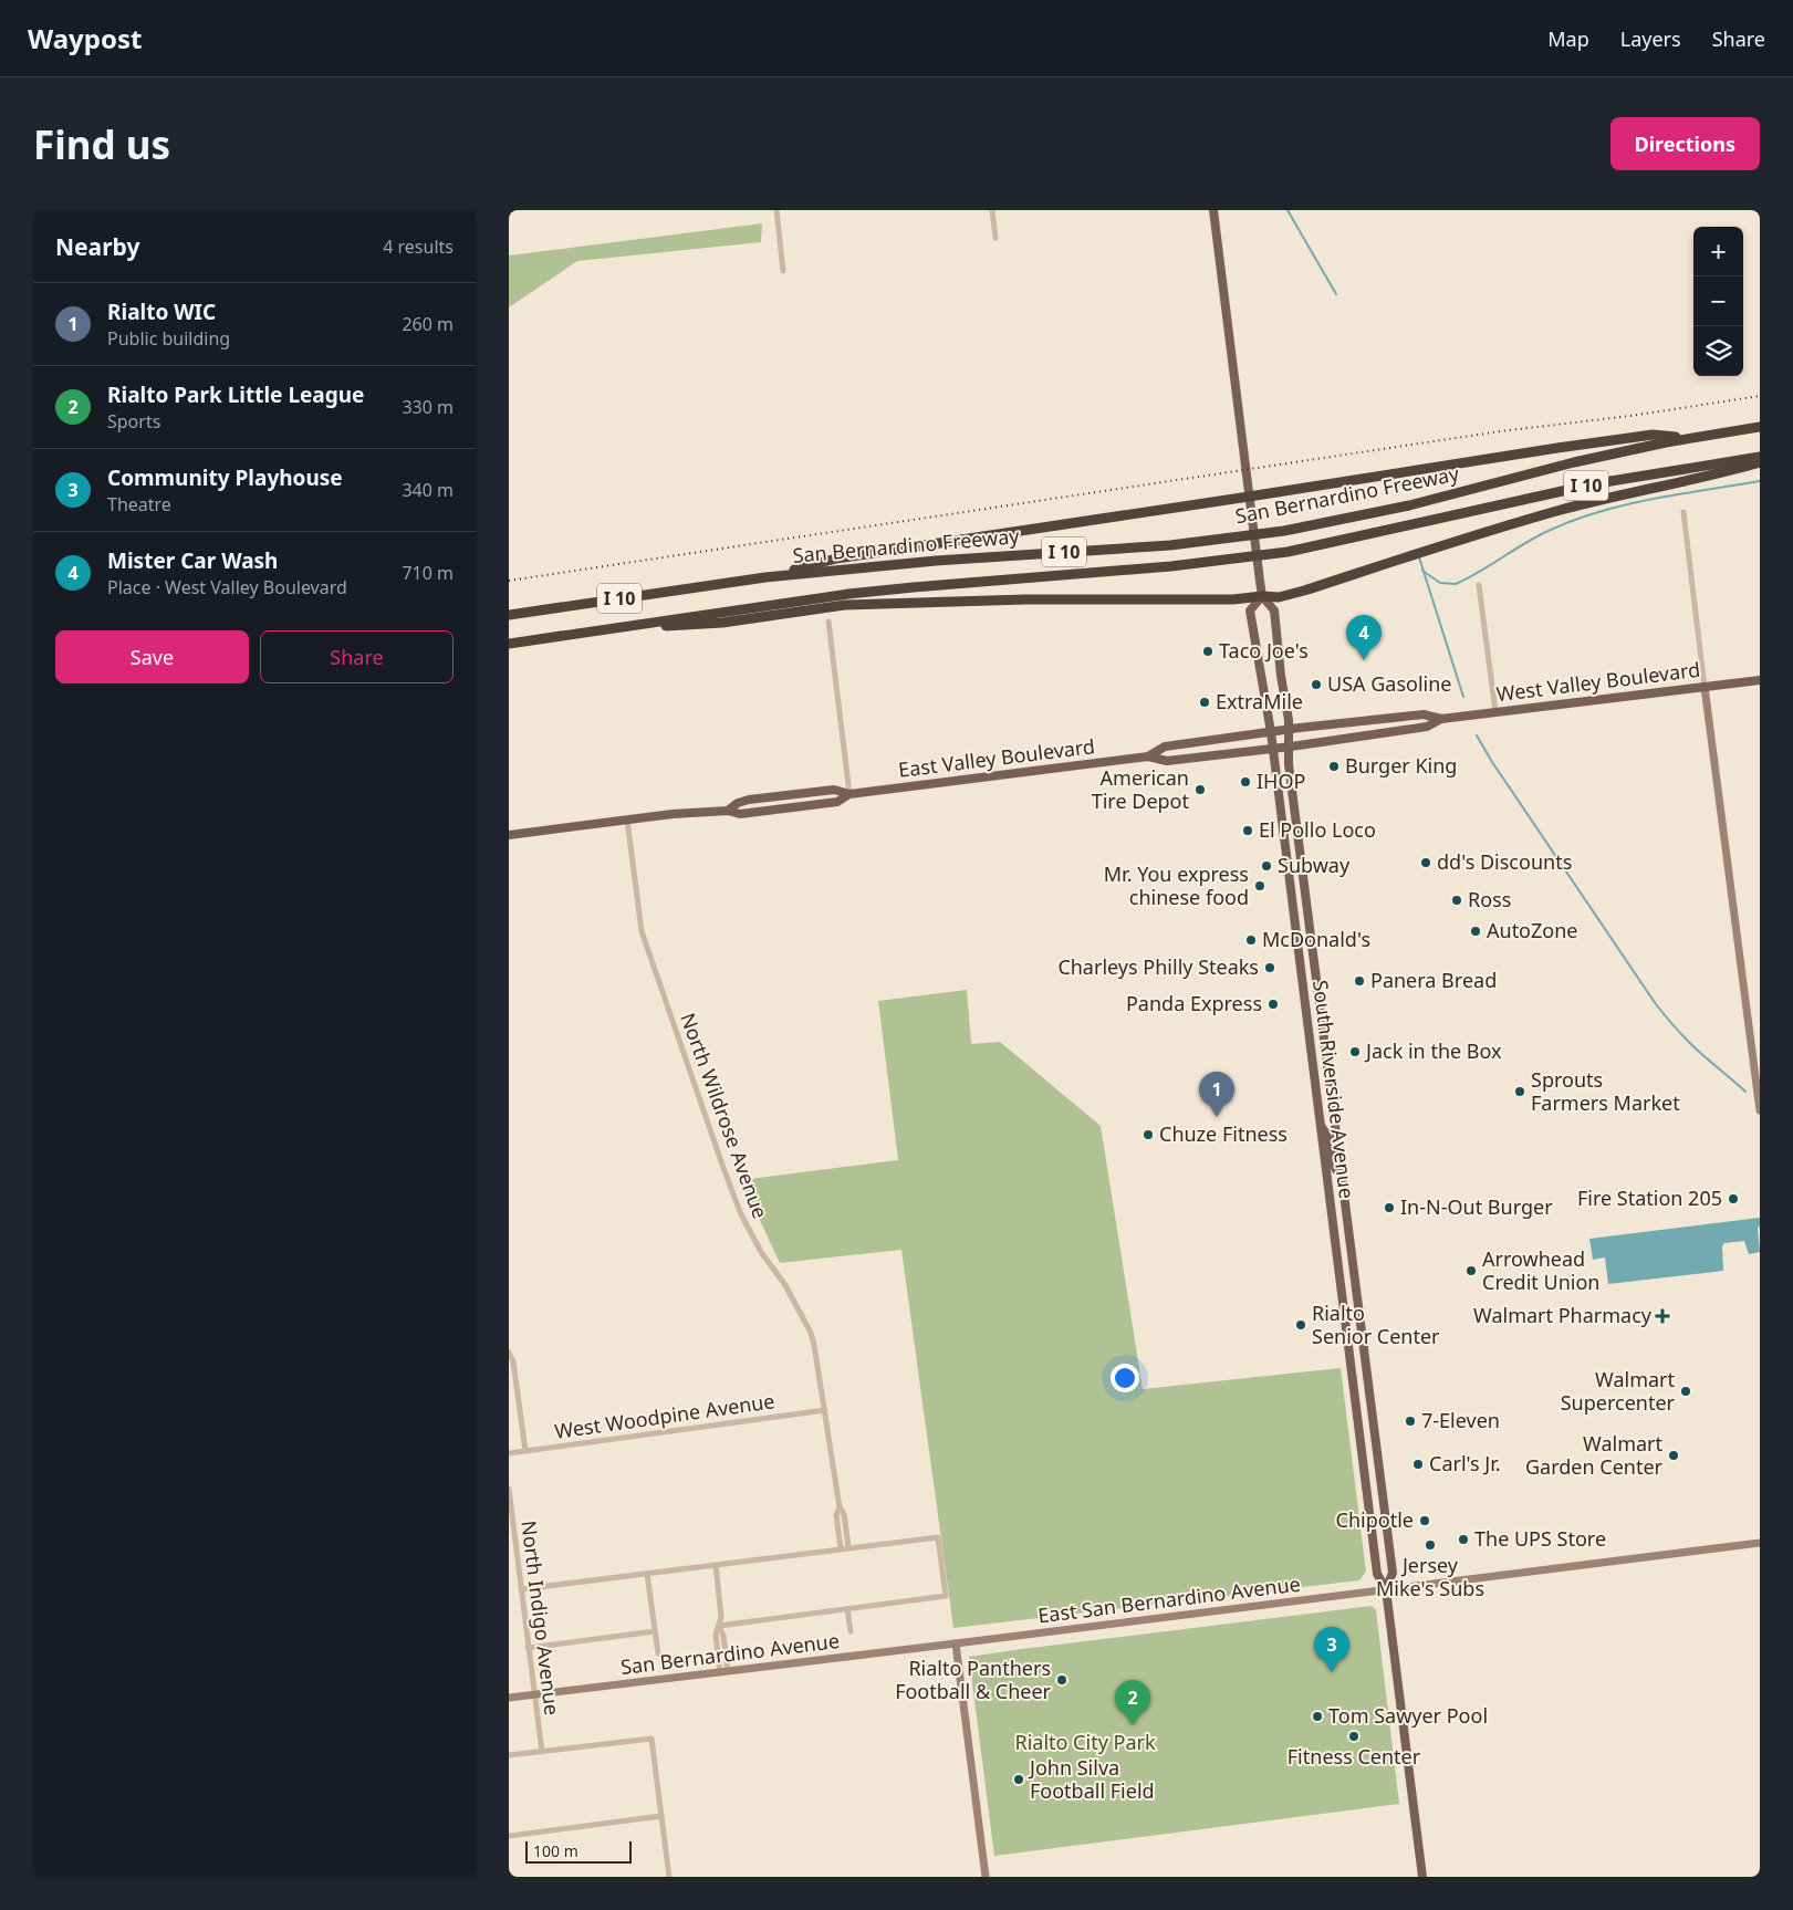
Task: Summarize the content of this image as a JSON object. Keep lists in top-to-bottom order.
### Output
{
  "streets": {
    "highway": ["I 10", "San Bernardino Freeway"],
    "main road": [
      "West Valley Boulevard",
      "East Valley Boulevard",
      "South Riverside Avenue",
      "East San Bernardino Avenue",
      "San Bernardino Avenue"
    ],
    "street": ["North Wildrose Avenue", "West Woodpine Avenue", "North Indigo Avenue"]
  },
  "crossings": [
    ["West Valley Boulevard", "East Valley Boulevard"],
    ["West Valley Boulevard", "South Riverside Avenue"],
    ["East Valley Boulevard", "South Riverside Avenue"],
    ["South Riverside Avenue", "East San Bernardino Avenue"],
    ["North Wildrose Avenue", "West Woodpine Avenue"],
    ["East San Bernardino Avenue", "San Bernardino Avenue"],
    ["North Indigo Avenue", "San Bernardino Avenue"]
  ],
  "parks": ["Rialto City Park"],
  "places": {
    "other": [
      "Taco Joe's",
      "USA Gasoline",
      "ExtraMile",
      "Burger King",
      "IHOP",
      "American Tire Depot",
      "El Pollo Loco",
      "dd's Discounts",
      "Subway",
      "Mr. You express chinese food",
      "Ross",
      "AutoZone",
      "McDonald's",
      "Charleys Philly Steaks",
      "Panera Bread",
      "Panda Express",
      "Jack in the Box",
      "Sprouts Farmers Market",
      "Chuze Fitness",
      "Fire Station 205",
      "In-N-Out Burger",
      "Arrowhead Credit Union",
      "Rialto Senior Center",
      "Walmart Supercenter",
      "7-Eleven",
      "Walmart Garden Center",
      "Carl's Jr.",
      "Chipotle",
      "The UPS Store",
      "Jersey Mike's Subs",
      "Rialto Panthers Football & Cheer",
      "Tom Sawyer Pool",
      "Fitness Center",
      "John Silva Football Field"
    ],
    "health": ["Walmart Pharmacy"]
  },
  "scale_bar": "100 m",
  "page": {
    "header": "Waypost",
    "nav": ["Map", "Layers", "Share"],
    "buttons": [
      "Directions",
      ["Save", "Share"]
    ],
    "title": "Find us",
    "heading": ["Nearby", "4 results"],
    "map_buttons": ["+", "−"],
    "list": [
      {
        "mark": "1",
        "name": "Rialto WIC",
        "note": "Public building",
        "value": "260 m"
      },
      {
        "mark": "2",
        "name": "Rialto Park Little League",
        "note": "Sports",
        "value": "330 m"
      },
      {
        "mark": "3",
        "name": "Community Playhouse",
        "note": "Theatre",
        "value": "340 m"
      },
      {
        "mark": "4",
        "name": "Mister Car Wash",
        "note": "Place · West Valley Boulevard",
        "value": "710 m"
      }
    ],
    "pins": [
      "4",
      "1",
      "3",
      "2"
    ],
    "scale": "100 m"
  }
}
